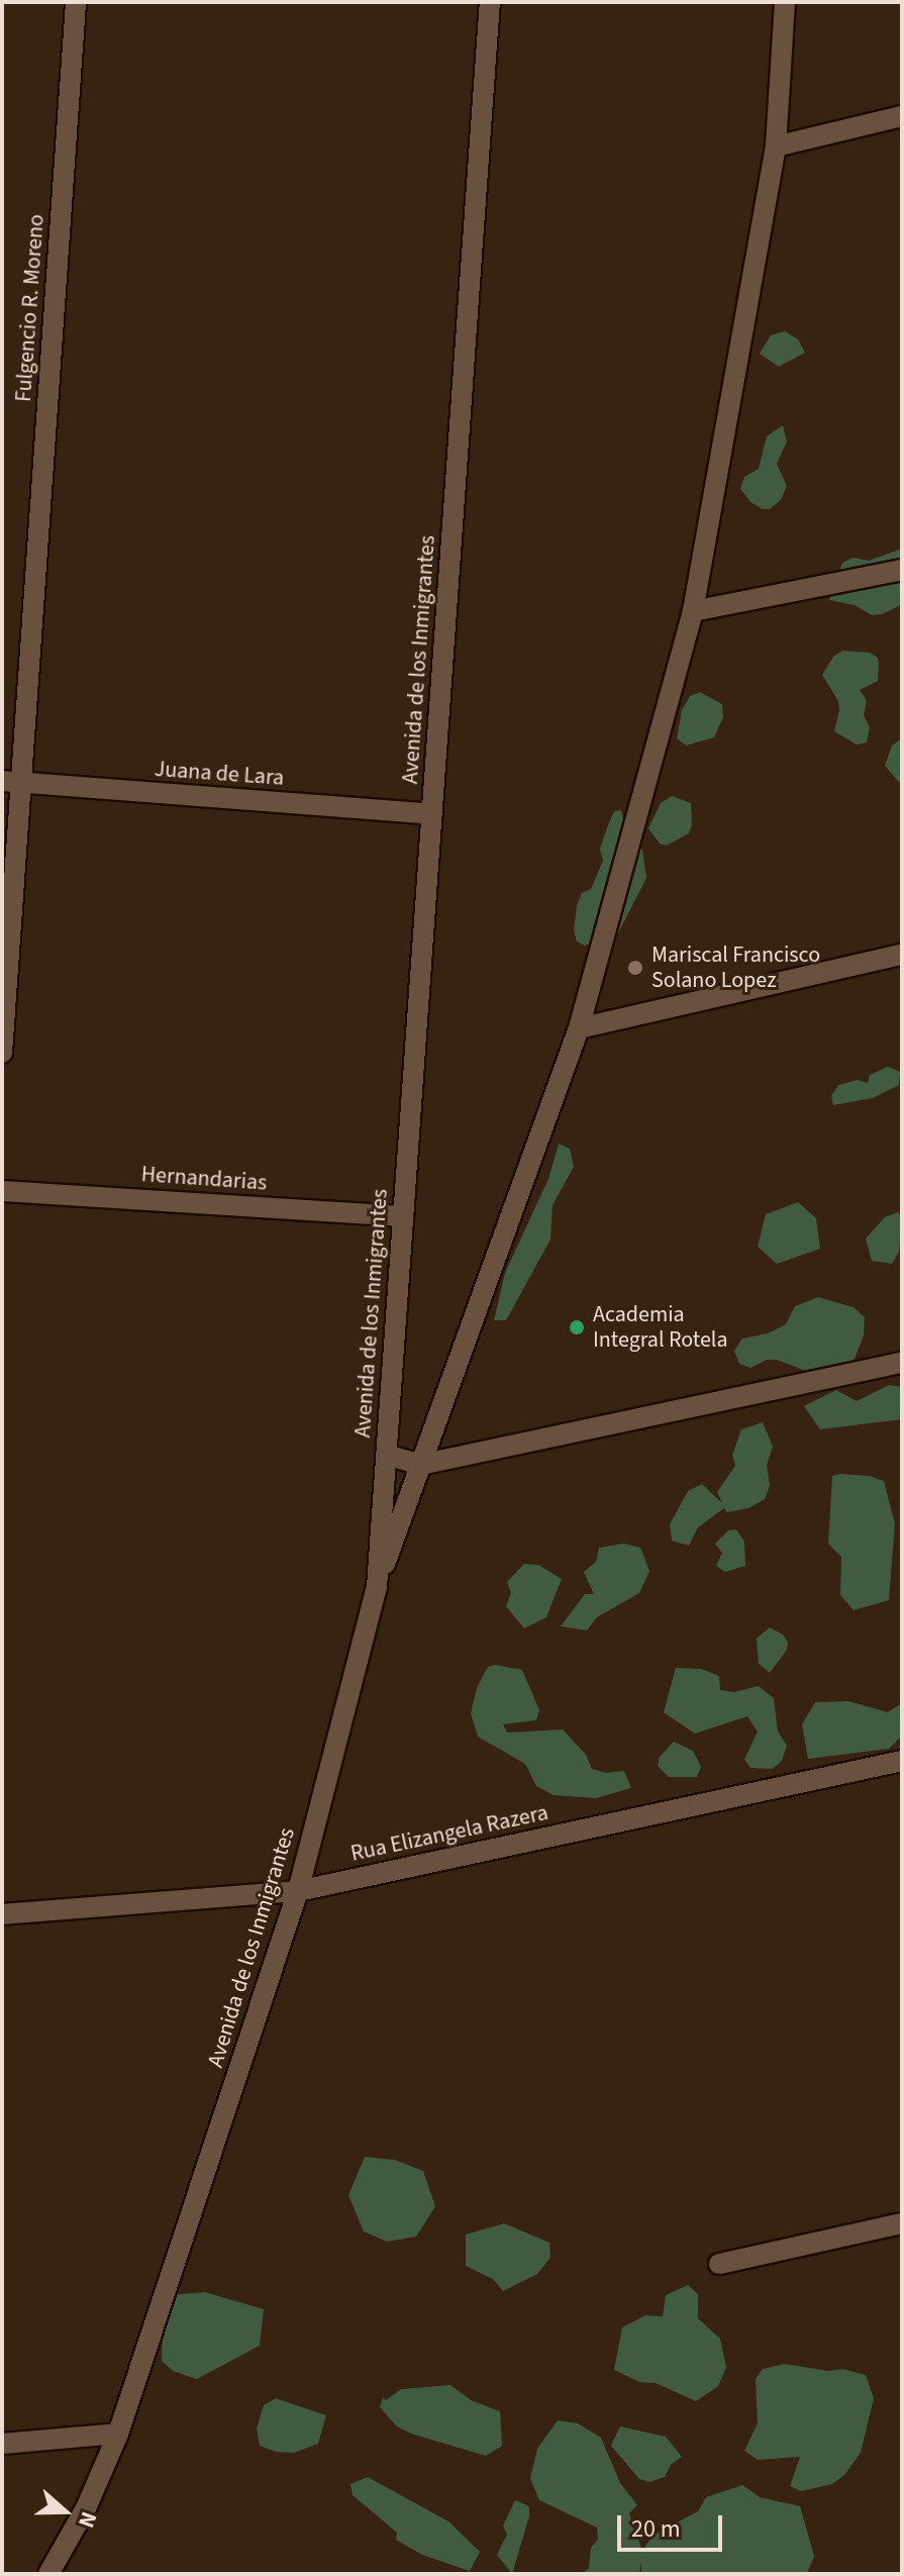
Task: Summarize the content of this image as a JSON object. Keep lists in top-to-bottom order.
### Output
{
  "streets": {
    "street": [
      "Fulgencio R. Moreno",
      "Avenida de los Inmigrantes",
      "Juana de Lara",
      "Hernandarias",
      "Rua Elizangela Razera"
    ]
  },
  "crossings": [
    ["Fulgencio R. Moreno", "Juana de Lara"],
    ["Avenida de los Inmigrantes", "Juana de Lara"],
    ["Avenida de los Inmigrantes", "Hernandarias"],
    ["Avenida de los Inmigrantes", "Rua Elizangela Razera"]
  ],
  "places": ["Mariscal Francisco Solano Lopez", "Academia Integral Rotela"],
  "scale_bar": "20 m",
  "north": "right"
}
